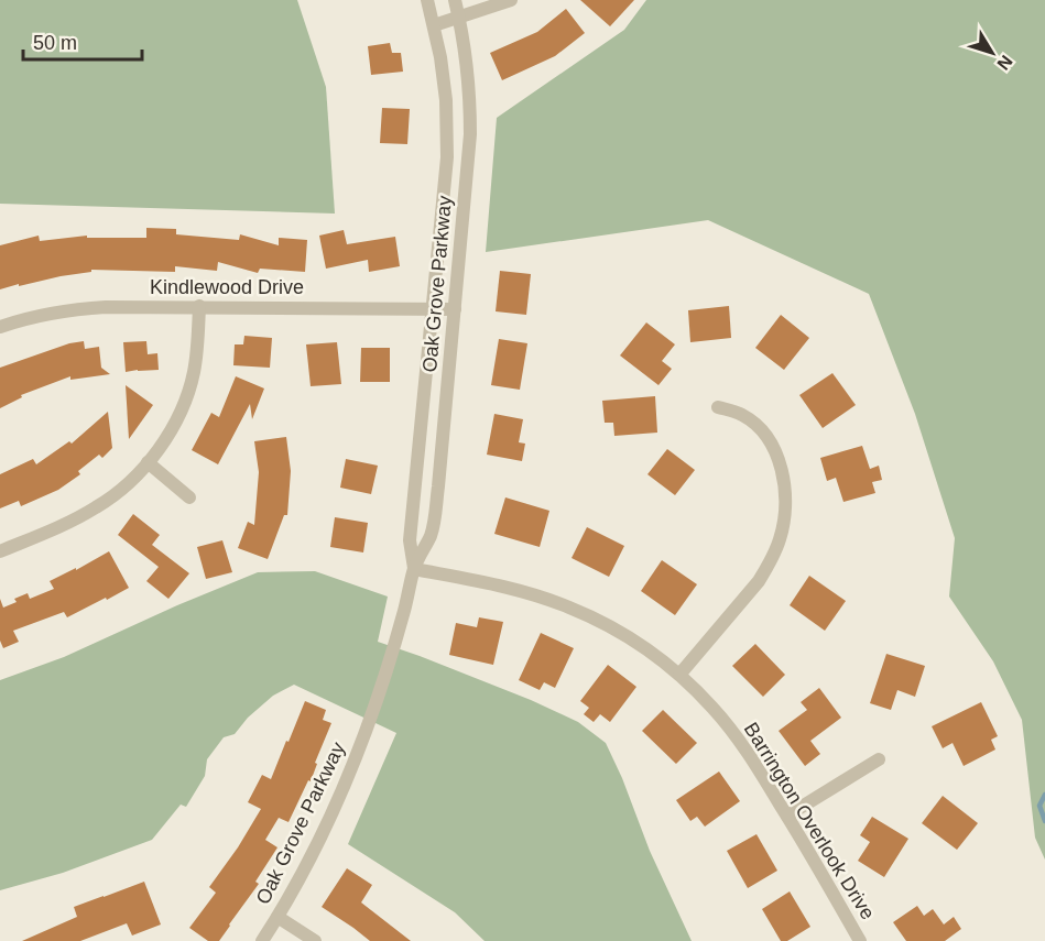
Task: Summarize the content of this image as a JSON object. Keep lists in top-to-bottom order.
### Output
{
  "streets": {
    "street": ["Oak Grove Parkway", "Kindlewood Drive", "Barrington Overlook Drive"]
  },
  "crossings": [
    ["Oak Grove Parkway", "Kindlewood Drive"],
    ["Oak Grove Parkway", "Barrington Overlook Drive"]
  ],
  "scale_bar": "50 m",
  "north": "bottom right"
}
